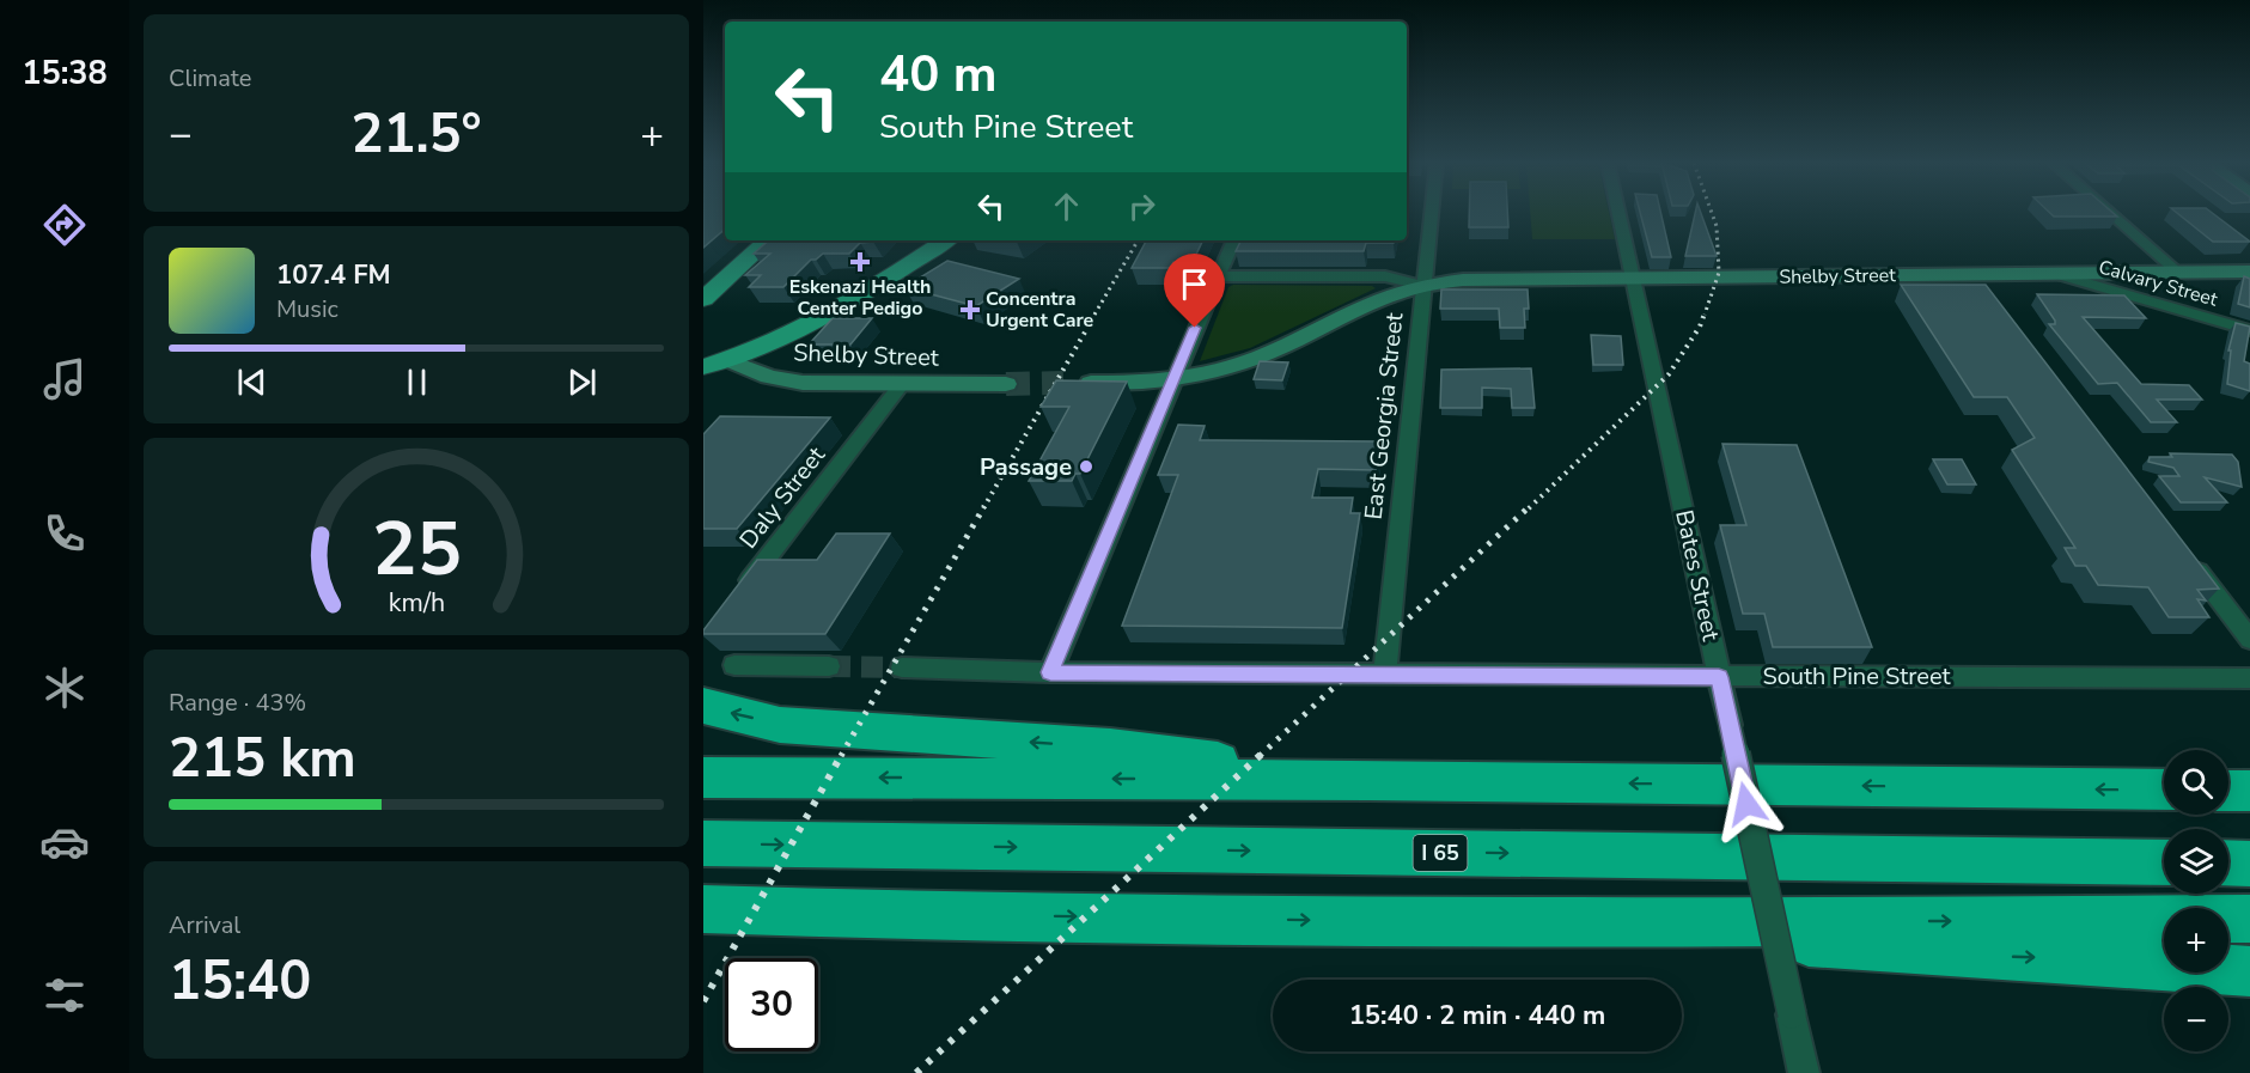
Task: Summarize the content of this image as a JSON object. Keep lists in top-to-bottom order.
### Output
{
  "streets": {
    "highway": ["I 65"],
    "main road": ["Shelby Street"],
    "street": [
      "Calvary Street",
      "East Georgia Street",
      "Daly Street",
      "Bates Street",
      "South Pine Street"
    ]
  },
  "crossings": [
    ["Shelby Street", "Calvary Street"],
    ["Shelby Street", "East Georgia Street"],
    ["Shelby Street", "Daly Street"],
    ["Shelby Street", "Bates Street"],
    ["East Georgia Street", "South Pine Street"],
    ["Bates Street", "South Pine Street"]
  ],
  "places": {
    "health": ["Eskenazi Health Center Pedigo", "Concentra Urgent Care"],
    "other": ["Passage"]
  },
  "page": {
    "tabs": "15:38",
    "tile": [
      "Climate",
      ["Range · 43%", "215 km"],
      ["Arrival", "15:40"]
    ],
    "turn": ["40 m", "South Pine Street"],
    "heat": ["−", "21.5°", "+"],
    "song": ["107.4 FM", "Music"],
    "map_buttons": ["+", "−"],
    "limit": "30",
    "trip": "15:40 · 2 min · 440 m",
    "gauge": ["25", "km/h"]
  }
}
